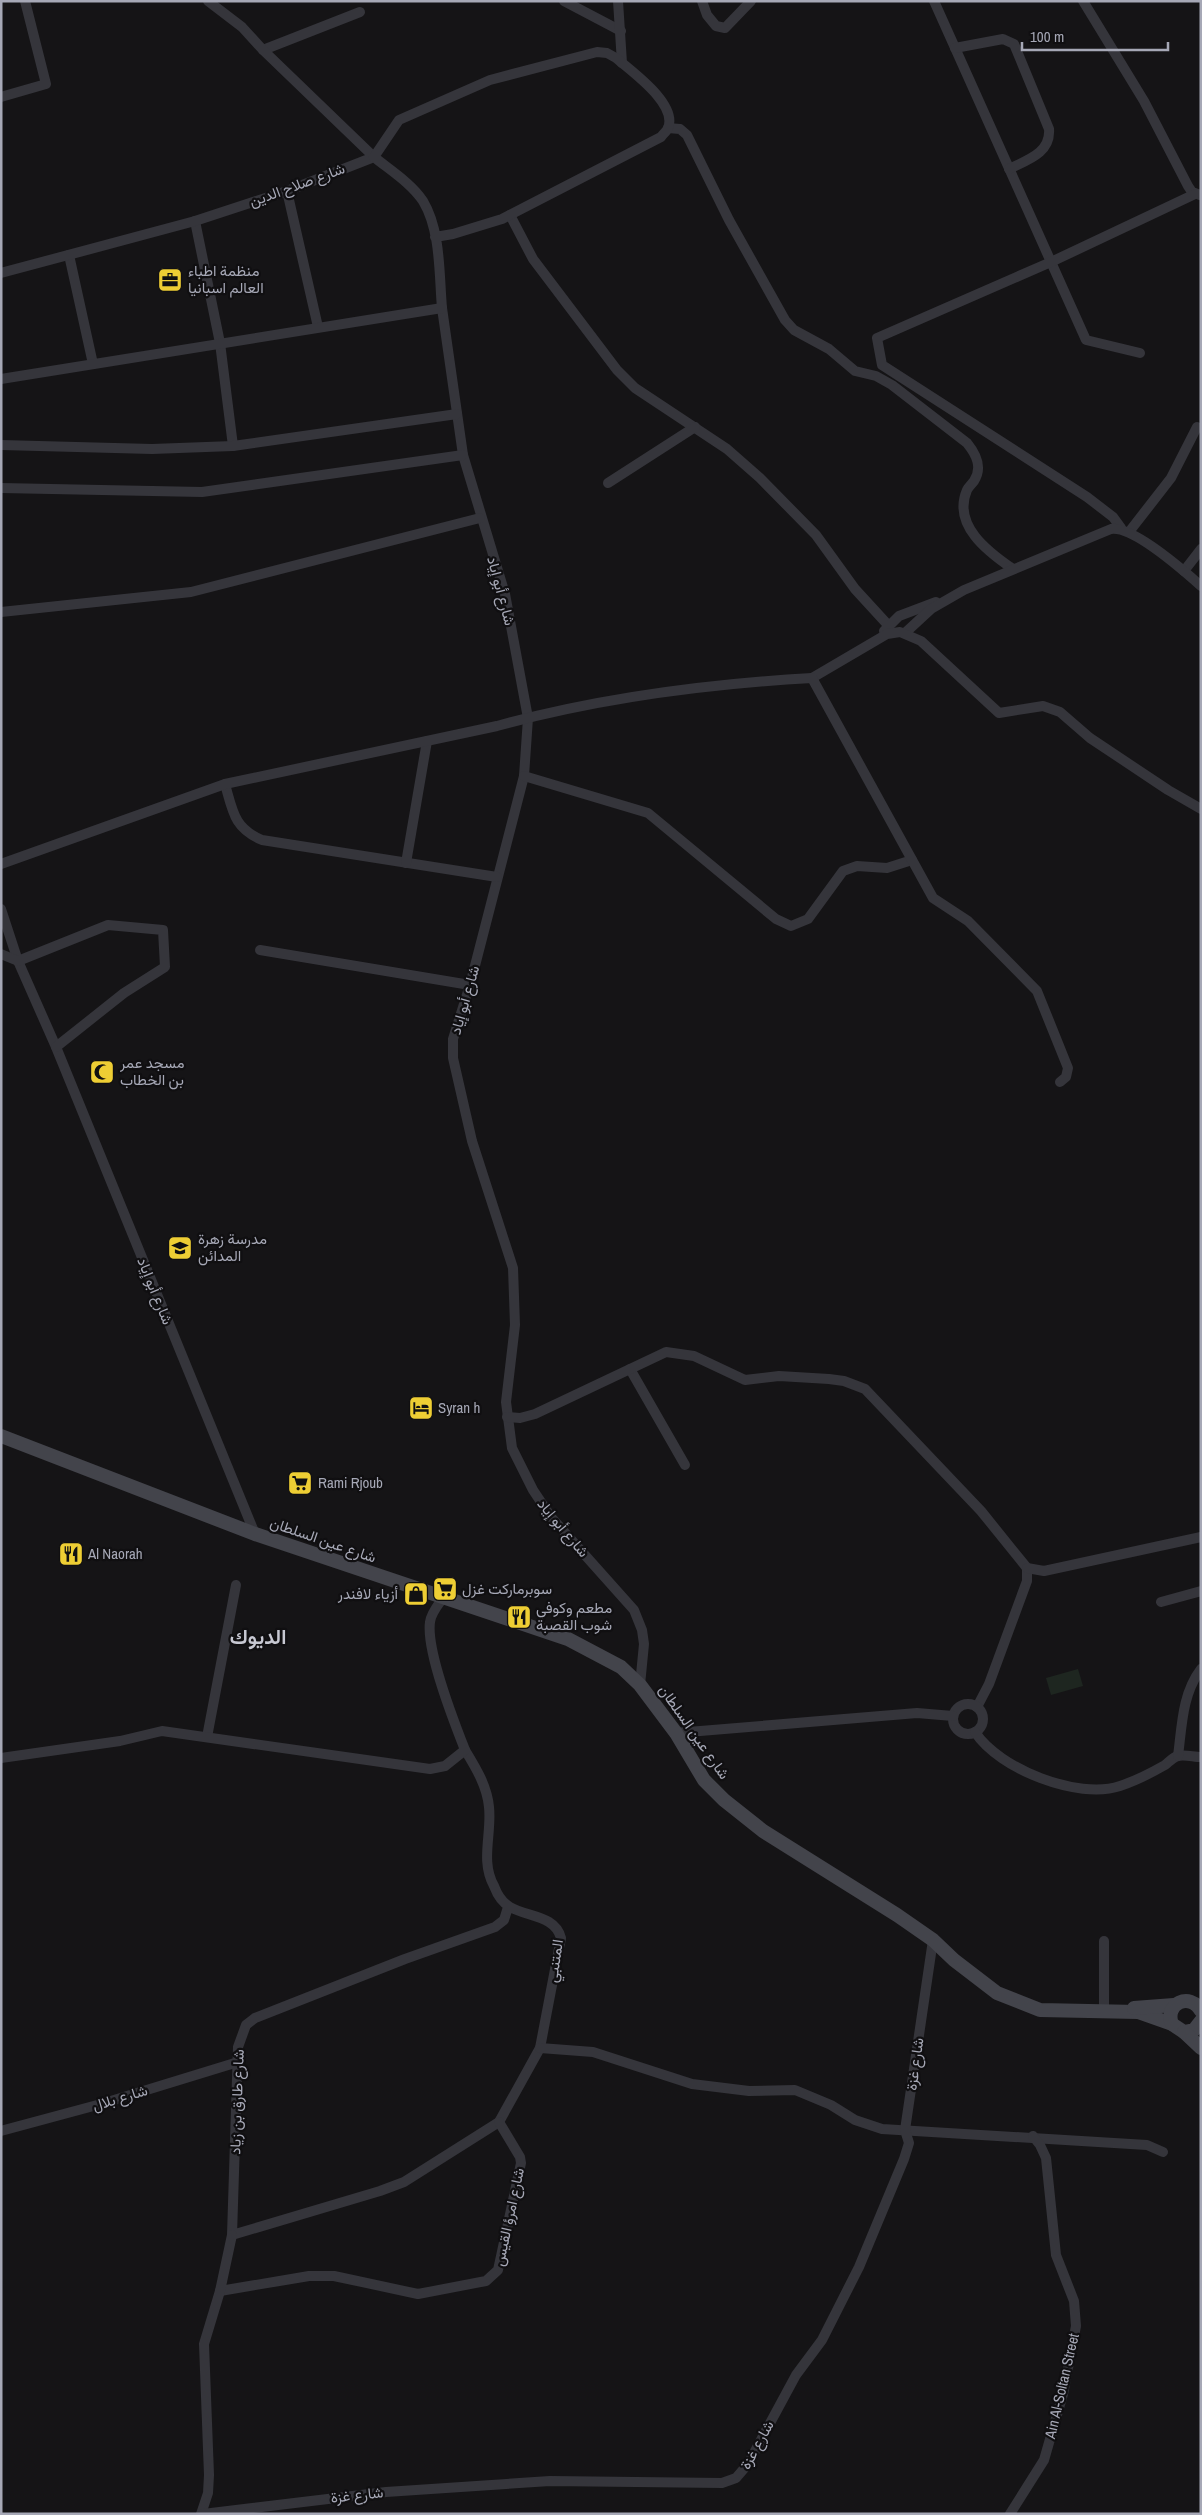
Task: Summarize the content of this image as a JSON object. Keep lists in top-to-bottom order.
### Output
{
  "streets": {
    "main road": ["شارع عين السلطان"],
    "street": [
      "شارع صلاح الدين",
      "شارع أبو إياد",
      "المتنبي",
      "شارع غزة",
      "شارع بلال",
      "شارع طارق بن زياد",
      "شارع امرؤ القيس",
      "Ain Al-Soltan Street"
    ]
  },
  "crossings": [
    ["شارع صلاح الدين", "شارع أبو إياد"],
    ["شارع أبو إياد", "شارع عين السلطان"],
    ["شارع عين السلطان", "شارع غزة"],
    ["المتنبي", "شارع طارق بن زياد"],
    ["شارع غزة", "شارع طارق بن زياد"],
    ["شارع بلال", "شارع طارق بن زياد"],
    ["شارع طارق بن زياد", "شارع امرؤ القيس"]
  ],
  "districts": ["الديوك"],
  "places": {
    "office": ["منظمة اطباء العالم اسبانيا"],
    "mosque": ["مسجد عمر بن الخطاب"],
    "school or university": ["مدرسة زهرة المدائن"],
    "hotel": ["Syran h"],
    "supermarket": ["Rami Rjoub", "سوبرماركت غزل"],
    "restaurant": ["Al Naorah", "مطعم وكوفي شوب القصبة"],
    "shop": ["أزياء لافندر"]
  },
  "scale_bar": "100 m"
}
